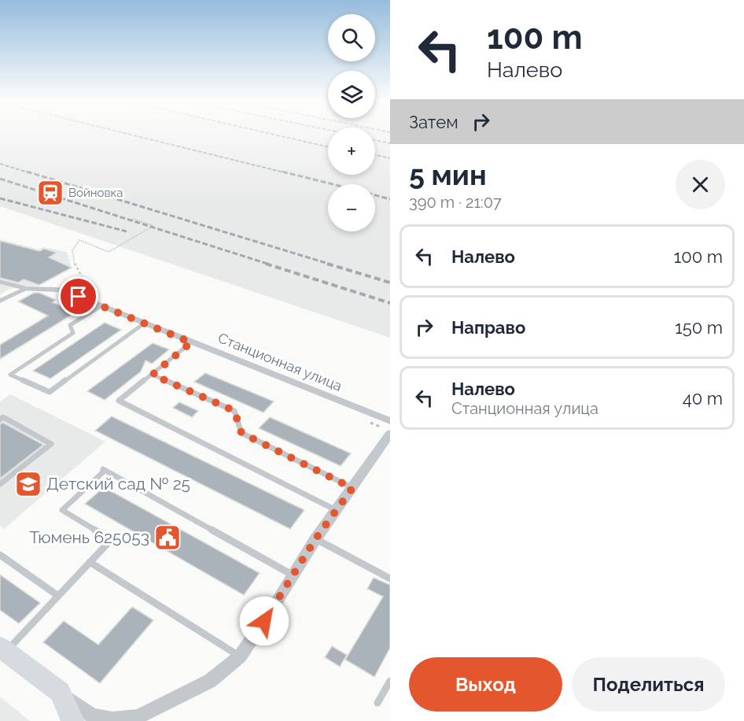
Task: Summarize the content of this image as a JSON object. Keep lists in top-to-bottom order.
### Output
{
  "streets": {
    "street": ["Станционная улица"]
  },
  "places": {
    "station": ["Войновка"],
    "school or university": ["Детский сад № 25"],
    "public building": ["Тюмень 625053"]
  },
  "page": {
    "turn": ["100 m", "Налево"],
    "map_buttons": ["+", "−"],
    "then": "Затем",
    "heading": ["5 мин", "390 m · 21:07"],
    "list": [
      {
        "name": "Налево",
        "value": "100 m"
      },
      {
        "name": "Направо",
        "value": "150 m"
      },
      {
        "name": "Налево",
        "note": "Станционная улица",
        "value": "40 m"
      }
    ],
    "buttons": ["Выход", "Поделиться"]
  }
}
